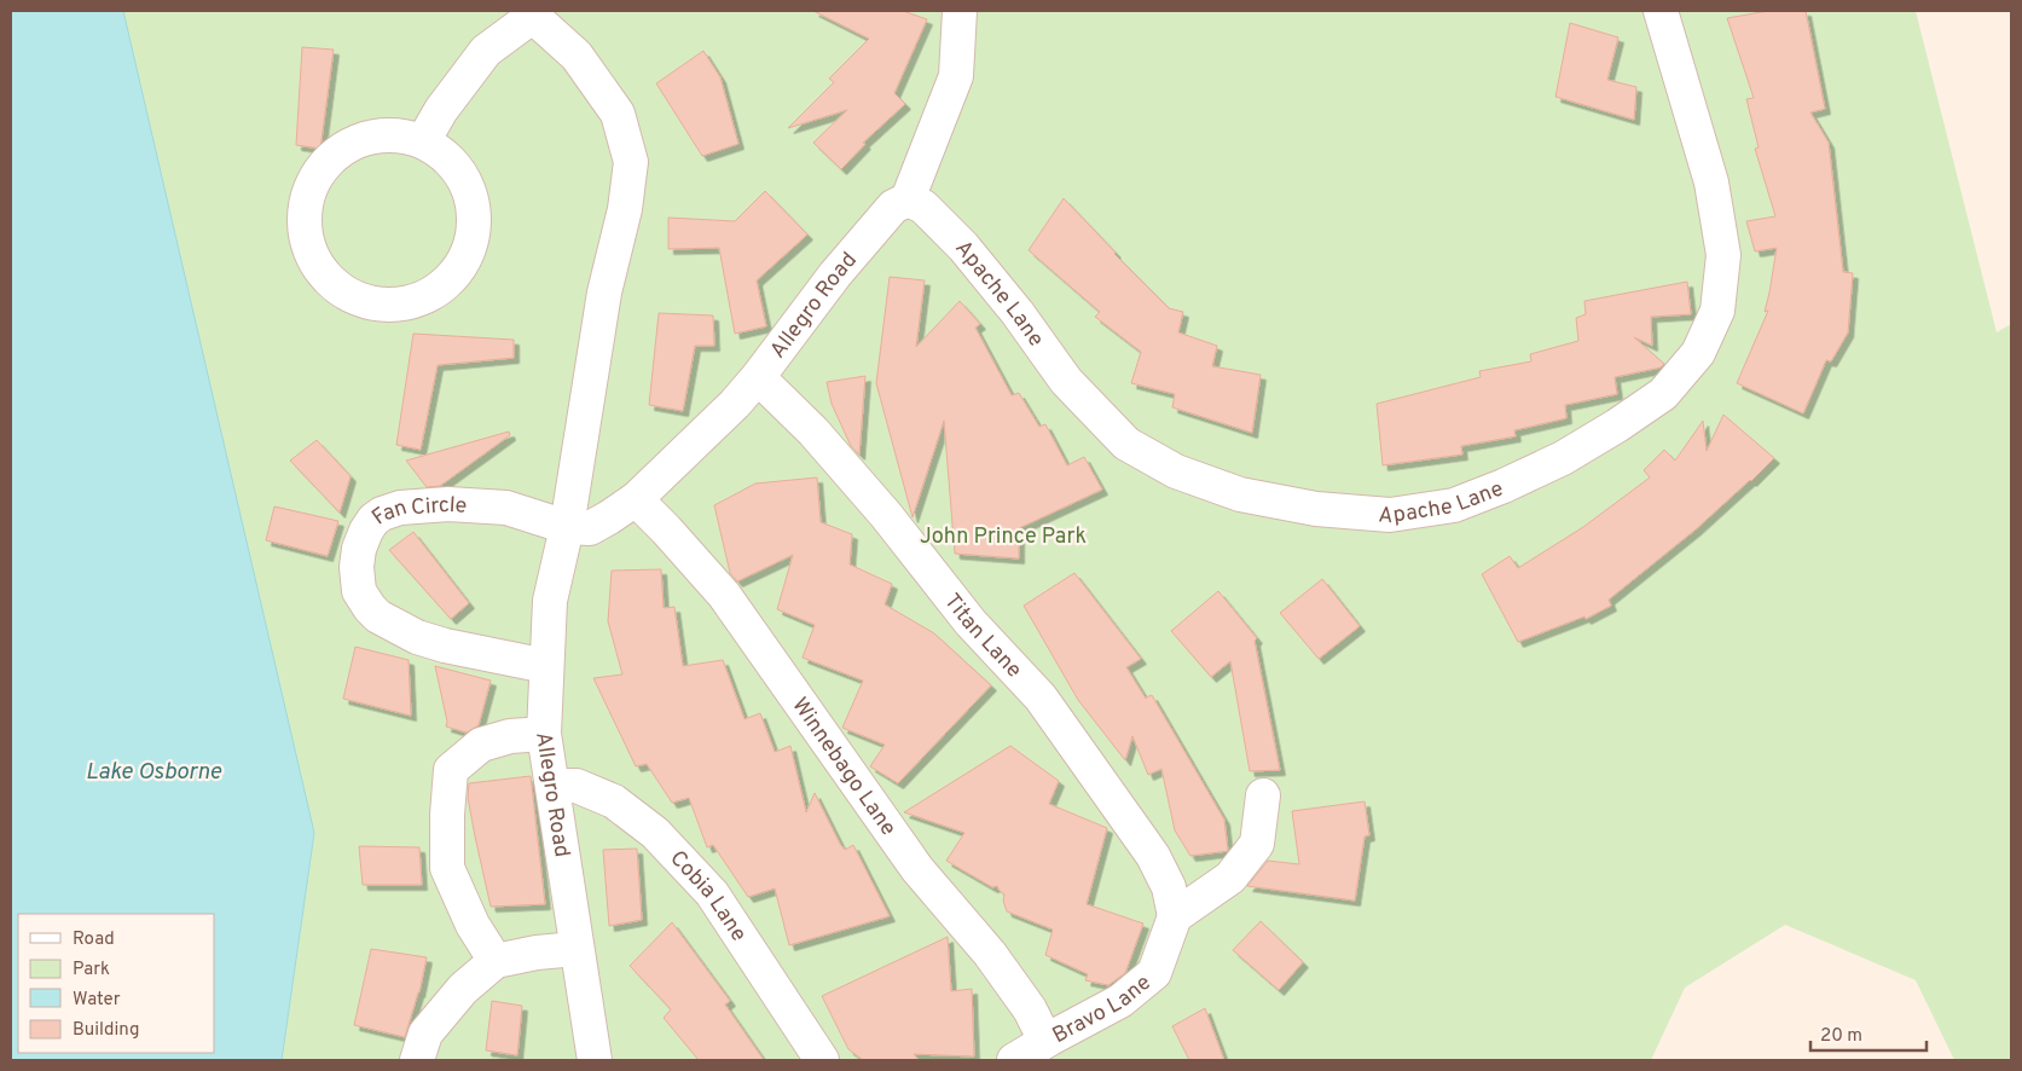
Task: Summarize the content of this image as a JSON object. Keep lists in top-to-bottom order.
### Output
{
  "streets": {
    "street": [
      "Apache Lane",
      "Allegro Road",
      "Fan Circle",
      "Titan Lane",
      "Winnebago Lane",
      "Cobia Lane",
      "Bravo Lane"
    ]
  },
  "crossings": [
    ["Apache Lane", "Allegro Road"],
    ["Allegro Road", "Fan Circle"],
    ["Allegro Road", "Titan Lane"],
    ["Allegro Road", "Winnebago Lane"],
    ["Allegro Road", "Cobia Lane"],
    ["Titan Lane", "Bravo Lane"],
    ["Winnebago Lane", "Bravo Lane"]
  ],
  "water": ["Lake Osborne"],
  "parks": ["John Prince Park"],
  "legend": [
    "Road",
    "Park",
    "Water",
    "Building"
  ],
  "scale_bar": "20 m"
}
